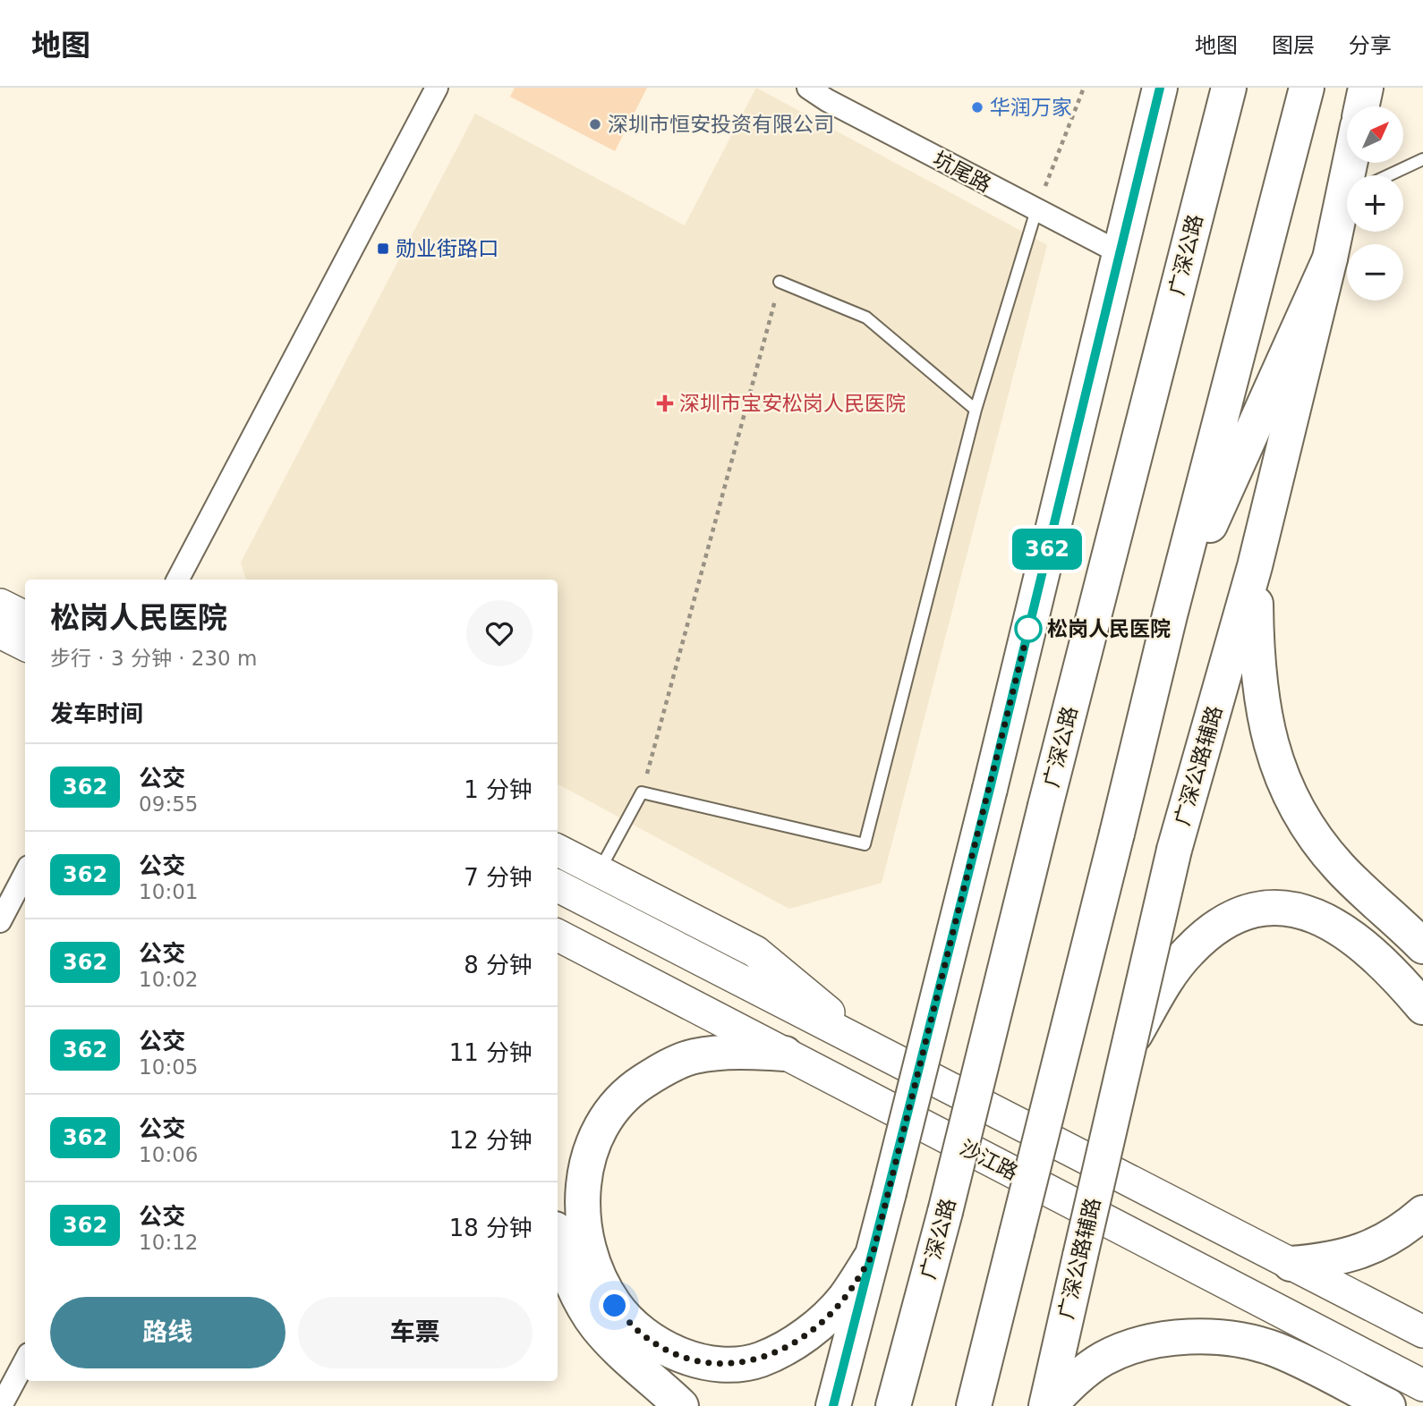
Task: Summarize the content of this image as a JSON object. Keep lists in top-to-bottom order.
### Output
{
  "streets": {
    "main road": ["广深公路", "广深公路辅路", "沙江路"],
    "street": ["坑尾路"]
  },
  "places": {
    "other": ["华润万家", "深圳市恒安投资有限公司", "松岗人民医院"],
    "transit": ["勋业街路口"],
    "health": ["深圳市宝安松岗人民医院"]
  },
  "lines": ["bus line 362"],
  "north": "top right",
  "page": {
    "header": "地图",
    "nav": ["地图", "图层", "分享"],
    "on_map": "362",
    "map_buttons": ["+", "−"],
    "heading": [
      ["松岗人民医院", "步行 · 3 分钟 · 230 m"],
      "发车时间"
    ],
    "list": [
      {
        "mark": "362",
        "name": "公交",
        "note": "09:55",
        "value": "1 分钟"
      },
      {
        "mark": "362",
        "name": "公交",
        "note": "10:01",
        "value": "7 分钟"
      },
      {
        "mark": "362",
        "name": "公交",
        "note": "10:02",
        "value": "8 分钟"
      },
      {
        "mark": "362",
        "name": "公交",
        "note": "10:05",
        "value": "11 分钟"
      },
      {
        "mark": "362",
        "name": "公交",
        "note": "10:06",
        "value": "12 分钟"
      },
      {
        "mark": "362",
        "name": "公交",
        "note": "10:12",
        "value": "18 分钟"
      }
    ],
    "buttons": ["路线", "车票"]
  }
}
